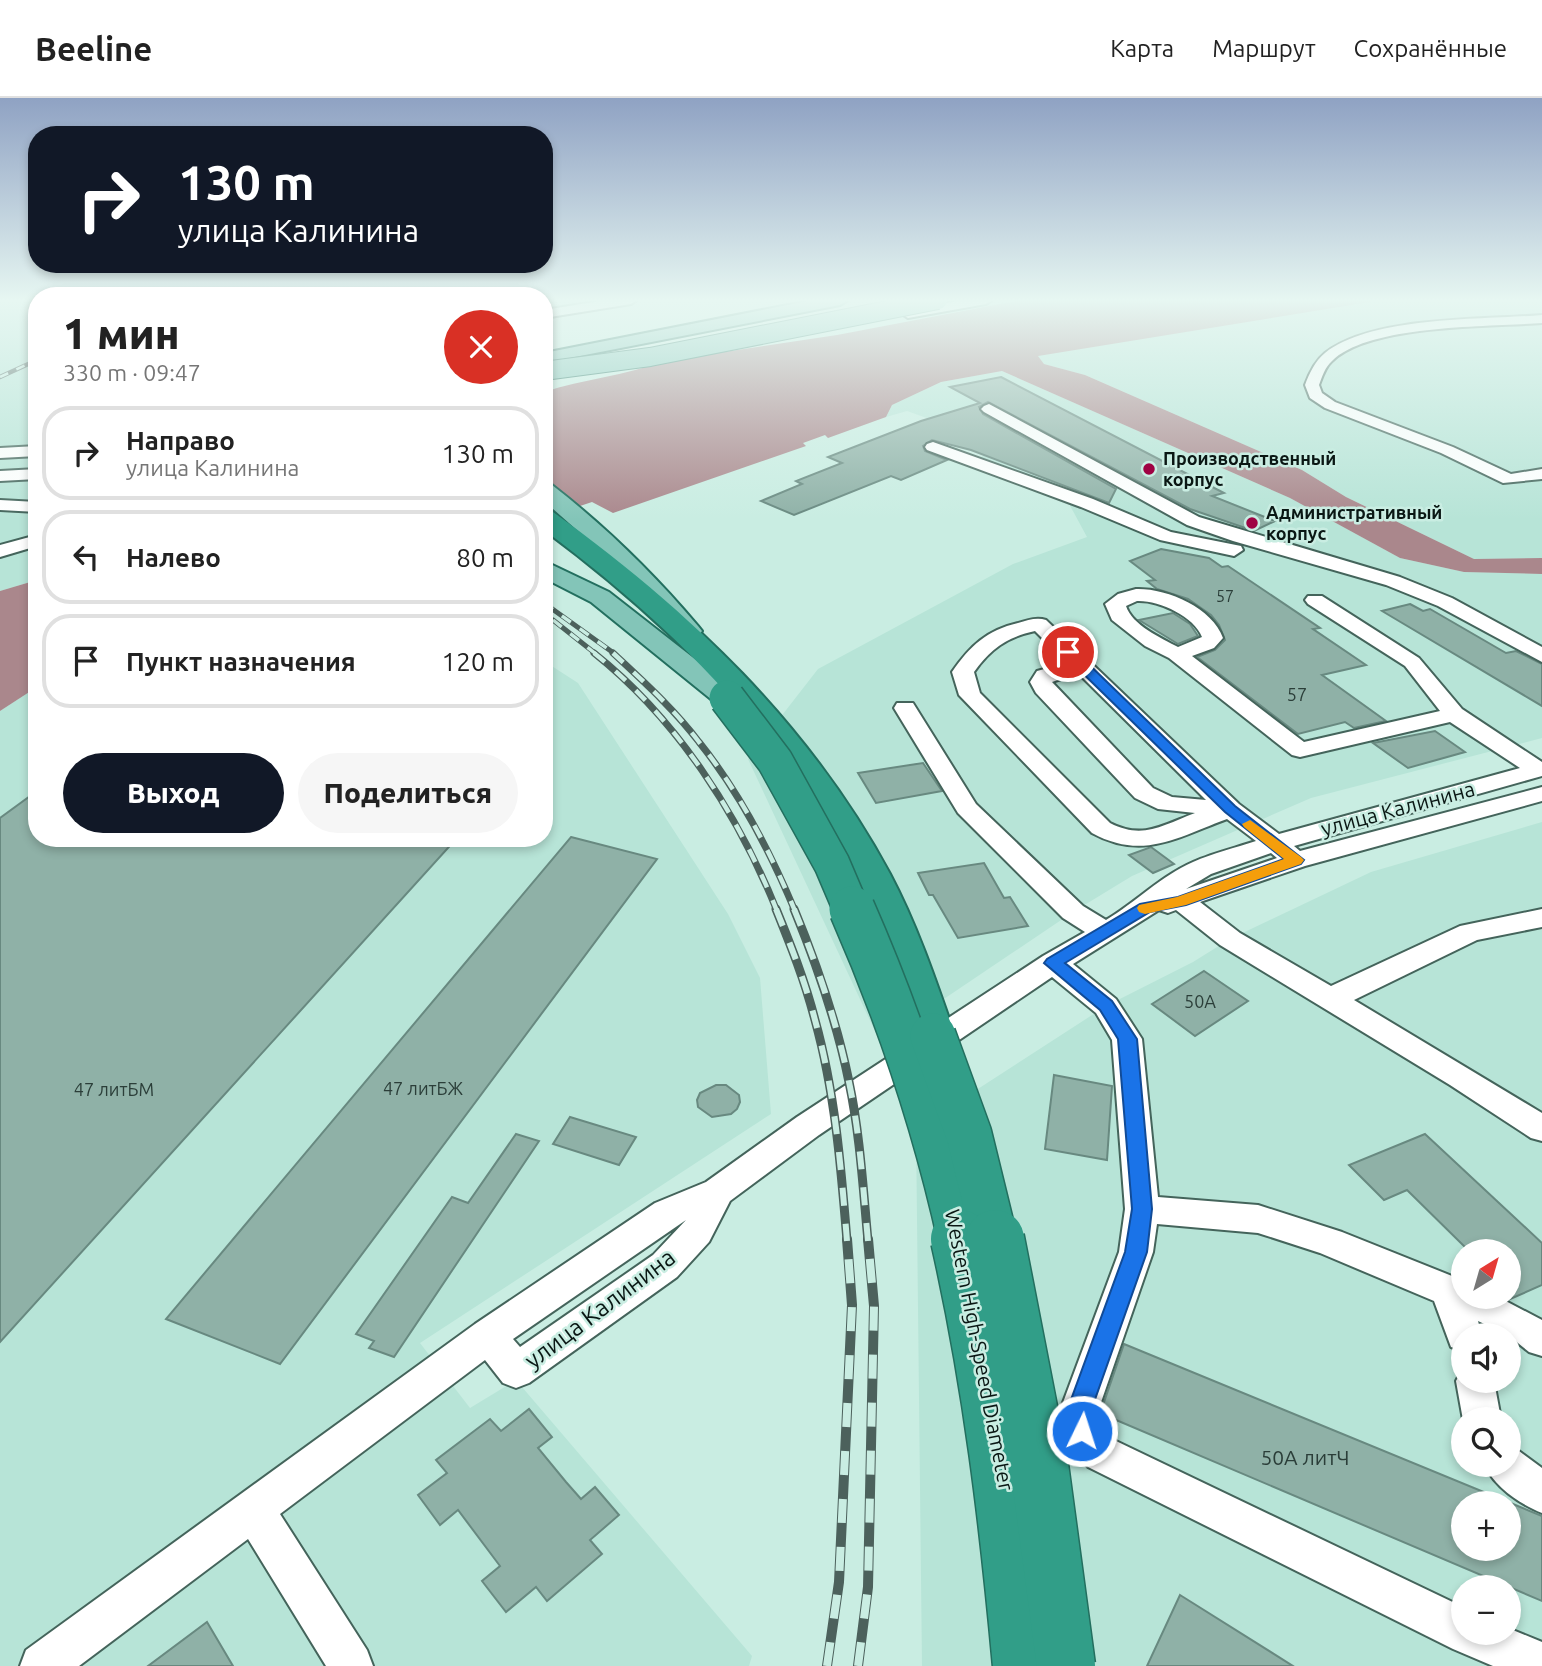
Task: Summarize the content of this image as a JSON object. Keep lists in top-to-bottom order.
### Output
{
  "streets": {
    "highway": ["Western High-Speed Diameter"],
    "street": ["улица Калинина"]
  },
  "places": ["Производственный корпус", "Административный корпус"],
  "house_numbers": [
    "57",
    "57",
    "50А",
    "47 литБЖ",
    "47 литБМ",
    "50А литЧ"
  ],
  "north": "top right",
  "page": {
    "header": "Beeline",
    "nav": ["Карта", "Маршрут", "Сохранённые"],
    "turn": ["130 m", "улица Калинина"],
    "heading": ["1 мин", "330 m · 09:47"],
    "list": [
      {
        "name": "Направо",
        "note": "улица Калинина",
        "value": "130 m"
      },
      {
        "name": "Налево",
        "value": "80 m"
      },
      {
        "name": "Пункт назначения",
        "value": "120 m"
      }
    ],
    "buttons": ["Выход", "Поделиться"],
    "map_buttons": ["+", "−"]
  }
}
